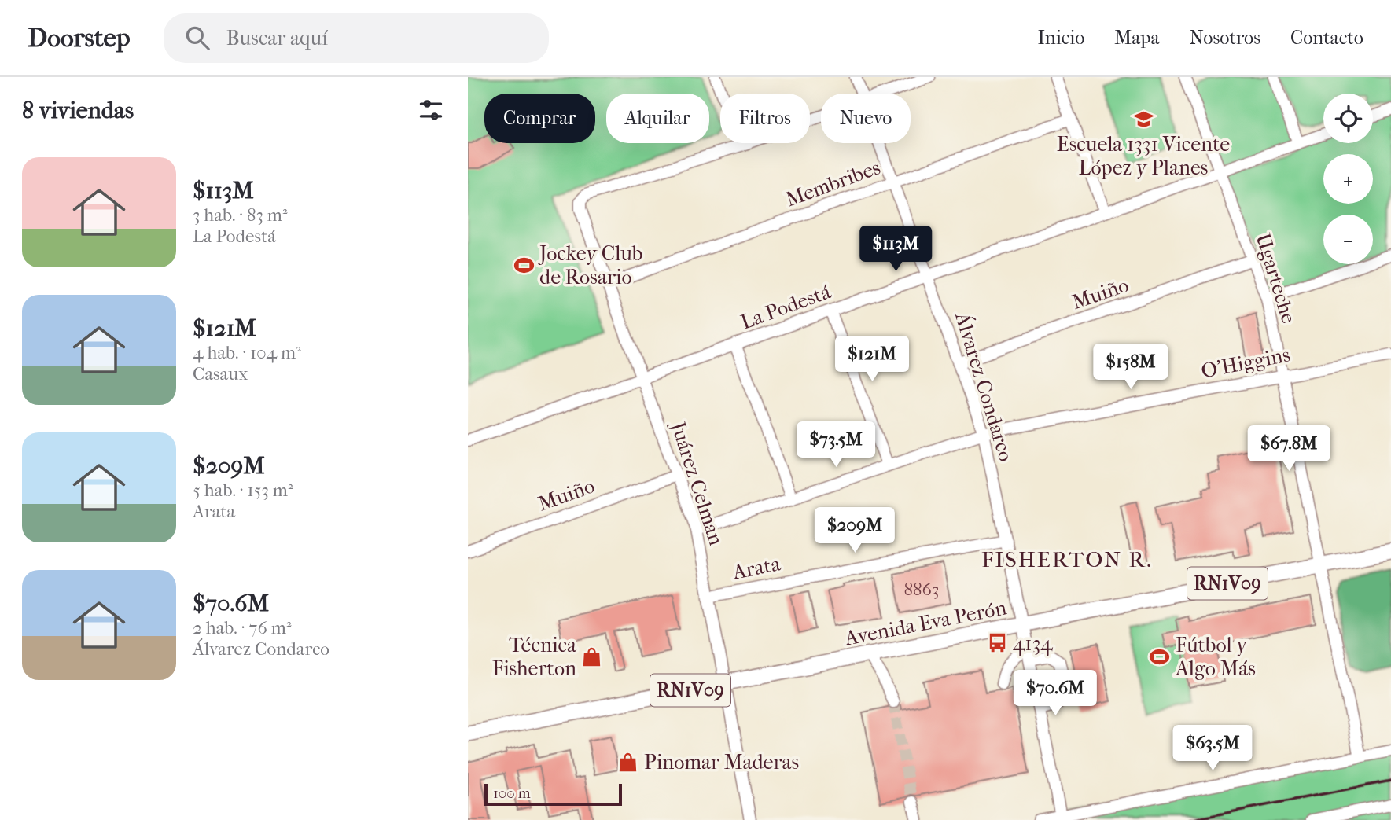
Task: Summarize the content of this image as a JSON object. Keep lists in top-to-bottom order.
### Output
{
  "streets": {
    "main road": ["RN1V09", "Avenida Eva Perón"],
    "street": [
      "Membribes",
      "Ugarteche",
      "Muiño",
      "La Podestá",
      "O'Higgins",
      "Álvarez Condarco",
      "Juárez Celman",
      "Arata"
    ]
  },
  "crossings": [
    ["Membribes", "Álvarez Condarco"],
    ["Membribes", "Juárez Celman"],
    ["Ugarteche", "Muiño"],
    ["Ugarteche", "La Podestá"],
    ["Ugarteche", "O'Higgins"],
    ["Ugarteche", "Avenida Eva Perón"],
    ["Muiño", "Álvarez Condarco"],
    ["Muiño", "Juárez Celman"],
    ["La Podestá", "Álvarez Condarco"],
    ["La Podestá", "Juárez Celman"],
    ["O'Higgins", "Álvarez Condarco"],
    ["O'Higgins", "Juárez Celman"],
    ["Álvarez Condarco", "Arata"],
    ["Álvarez Condarco", "Avenida Eva Perón"],
    ["Juárez Celman", "Arata"],
    ["Juárez Celman", "Avenida Eva Perón"]
  ],
  "districts": ["FISHERTON R."],
  "places": {
    "school or university": ["Escuela 1331 Vicente López y Planes"],
    "sports": ["Jockey Club de Rosario", "Fútbol y Algo Más"],
    "bus stop": ["4134"],
    "shop": ["Técnica Fisherton", "Pinomar Maderas"]
  },
  "house_numbers": ["8863"],
  "scale_bar": "100 m",
  "page": {
    "header": "Doorstep",
    "search": "Buscar aquí",
    "nav": [
      "Inicio",
      "Mapa",
      "Nosotros",
      "Contacto"
    ],
    "heading": "8 viviendas",
    "map_buttons": ["+", "−"],
    "chip": [
      "Comprar",
      "Alquilar",
      "Filtros",
      "Nuevo"
    ],
    "list": [
      {
        "name": "$113M",
        "note": "3 hab. · 83 m² · La Podestá"
      },
      {
        "name": "$121M",
        "note": "4 hab. · 104 m² · Casaux"
      },
      {
        "name": "$209M",
        "note": "5 hab. · 153 m² · Arata"
      },
      {
        "name": "$70.6M",
        "note": "2 hab. · 76 m² · Álvarez Condarco"
      }
    ],
    "price": [
      "$113M",
      "$121M",
      "$158M",
      "$73.5M",
      "$67.8M",
      "$209M",
      "$70.6M",
      "$63.5M"
    ],
    "scale": "100 m"
  }
}
